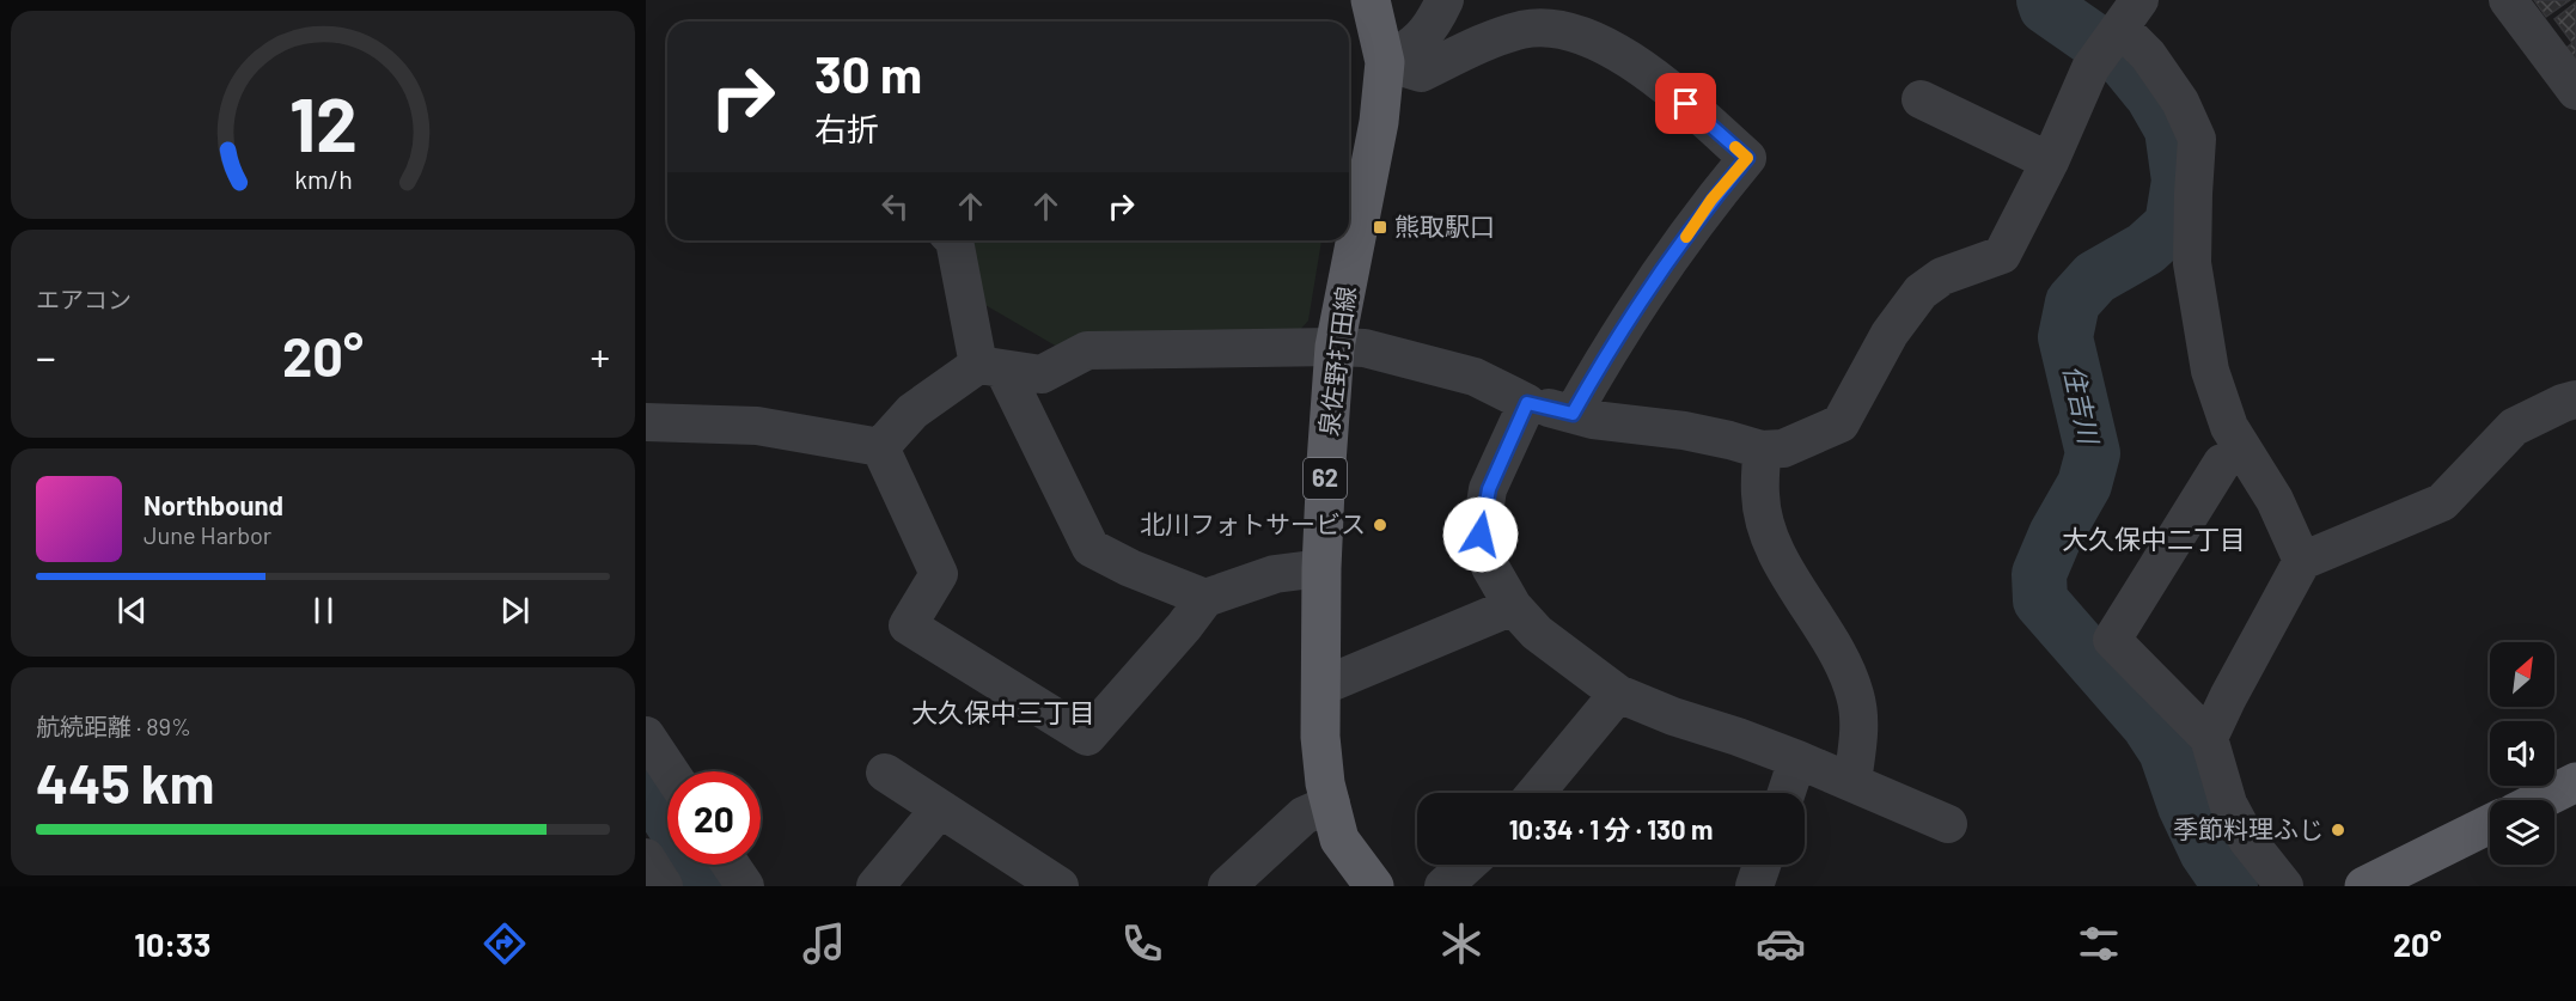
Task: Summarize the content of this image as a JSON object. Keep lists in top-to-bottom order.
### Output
{
  "streets": {
    "main road": ["泉佐野打田線", "62"]
  },
  "districts": ["大久保中二丁目", "大久保中三丁目"],
  "water": ["住吉川"],
  "places": {
    "transit": ["熊取駅口"],
    "other": ["北川フォトサービス", "季節料理ふじ"]
  },
  "north": "top right",
  "page": {
    "turn": ["30 m", "右折"],
    "tile": [
      "エアコン",
      ["航続距離 · 89%", "445 km"]
    ],
    "heat": ["−", "20°", "+"],
    "song": ["Northbound", "June Harbor"],
    "limit": "20",
    "trip": "10:34 · 1 分 · 130 m",
    "tabs": ["10:33", "20°"],
    "gauge": ["12", "km/h"]
  }
}
